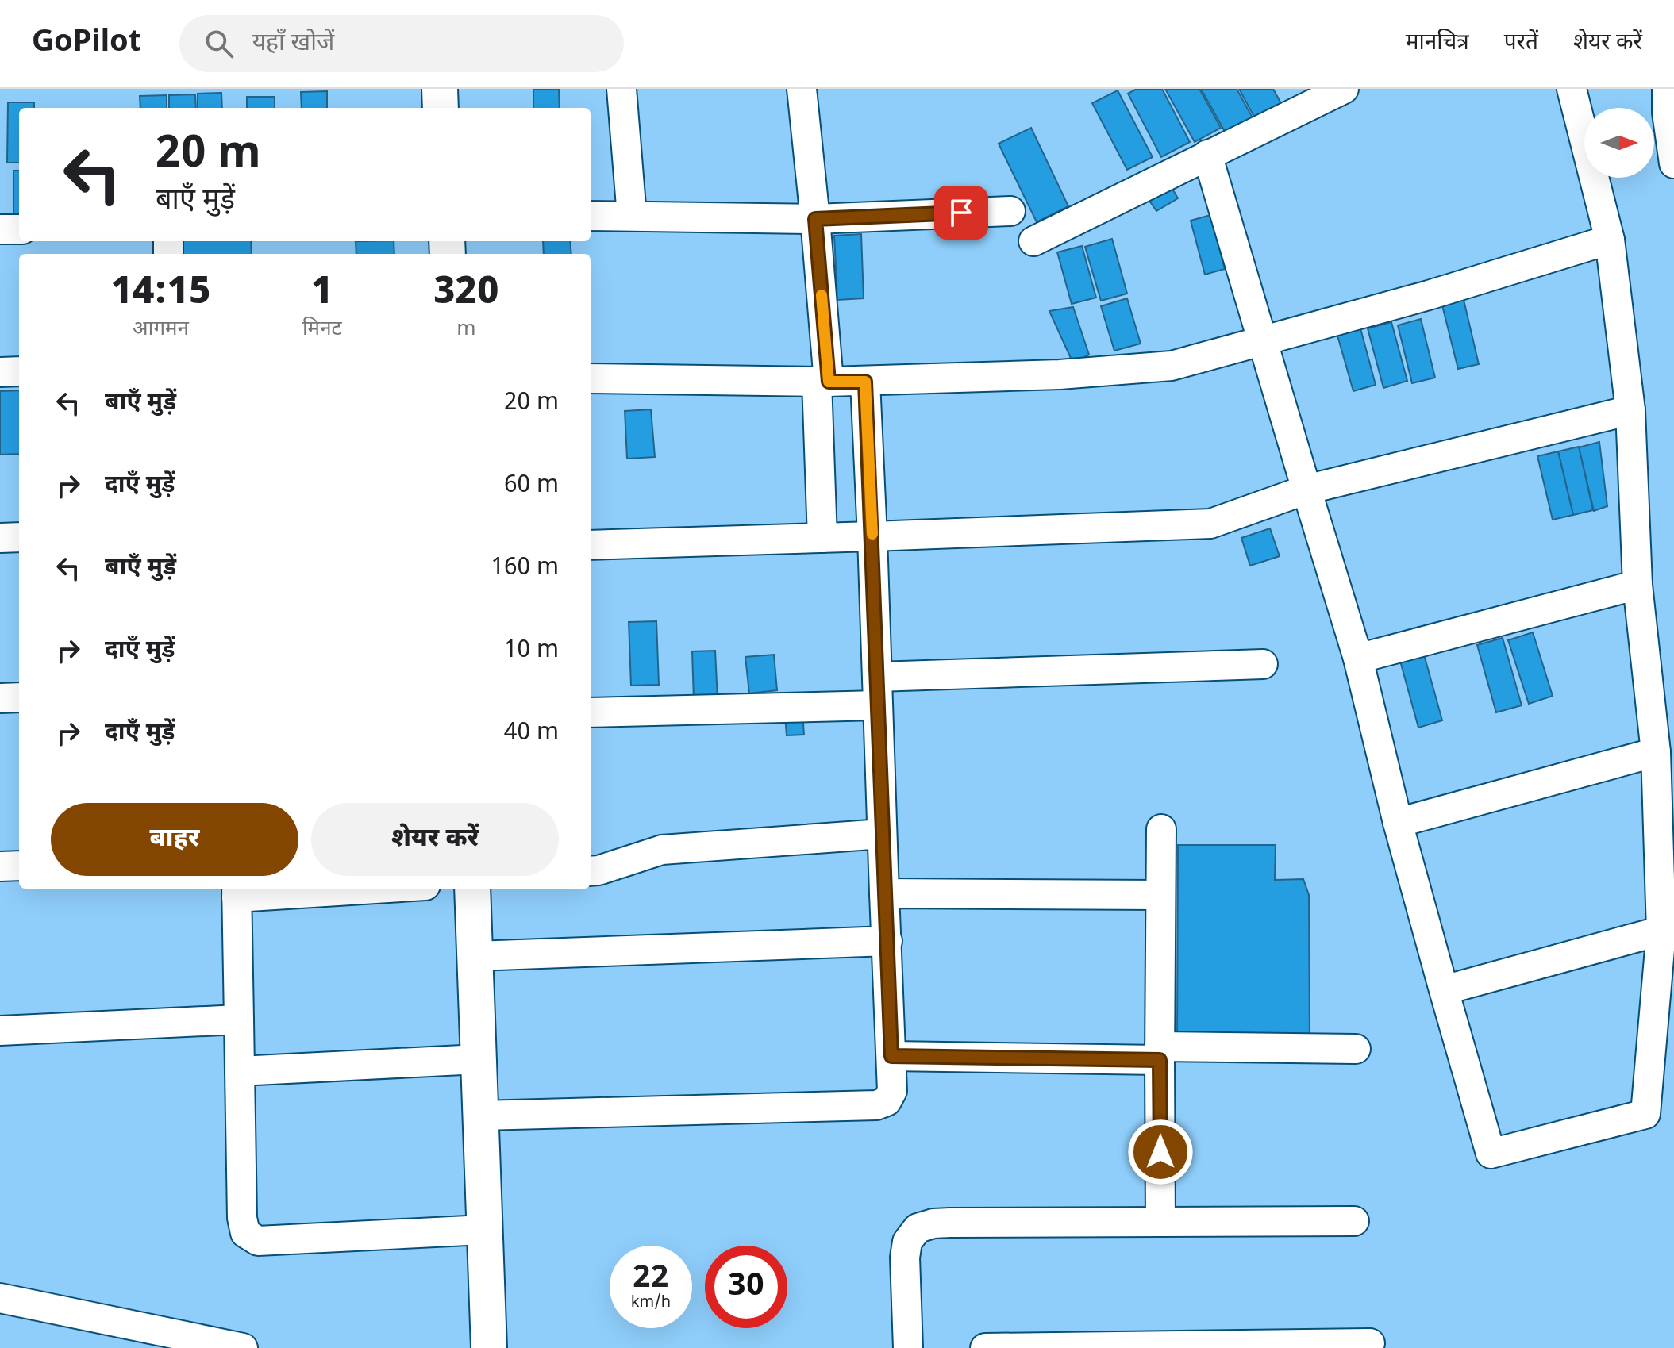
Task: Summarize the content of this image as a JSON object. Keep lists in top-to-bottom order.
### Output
{
  "north": "right",
  "page": {
    "header": "GoPilot",
    "search": "यहाँ खोजें",
    "nav": ["मानचित्र", "परतें", "शेयर करें"],
    "turn": ["20 m", "बाएँ मुड़ें"],
    "eta": [
      "14:15",
      "आगमन",
      "1",
      "मिनट",
      "320",
      "m"
    ],
    "list": [
      {
        "name": "बाएँ मुड़ें",
        "value": "20 m"
      },
      {
        "name": "दाएँ मुड़ें",
        "value": "60 m"
      },
      {
        "name": "बाएँ मुड़ें",
        "value": "160 m"
      },
      {
        "name": "दाएँ मुड़ें",
        "value": "10 m"
      },
      {
        "name": "दाएँ मुड़ें",
        "value": "40 m"
      }
    ],
    "buttons": ["बाहर", "शेयर करें"],
    "speed": "22 km/h",
    "limit": "30"
  }
}
